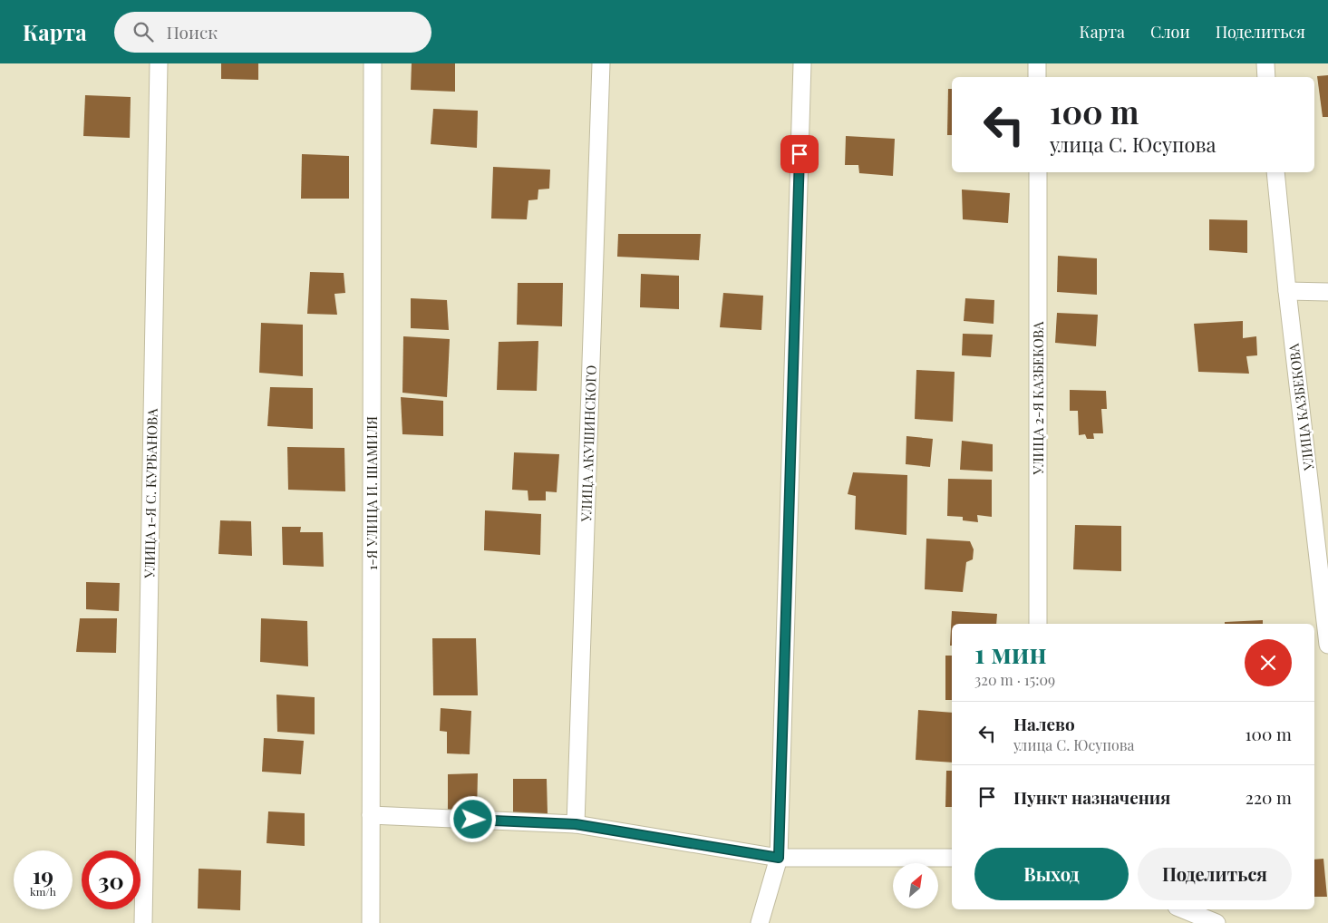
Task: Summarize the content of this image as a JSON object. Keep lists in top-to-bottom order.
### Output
{
  "streets": {
    "street": [
      "УЛИЦА 2-Я КАЗБЕКОВА",
      "УЛИЦА КАЗБЕКОВА",
      "УЛИЦА АКУШИНСКОГО",
      "УЛИЦА 1-Я С. КУРБАНОВА",
      "1-Я УЛИЦА И. ШАМИЛЯ"
    ]
  },
  "north": "top right",
  "page": {
    "header": "Карта",
    "search": "Поиск",
    "nav": ["Карта", "Слои", "Поделиться"],
    "turn": ["100 m", "улица С. Юсупова"],
    "heading": ["1 мин", "320 m · 15:09"],
    "list": [
      {
        "name": "Налево",
        "note": "улица С. Юсупова",
        "value": "100 m"
      },
      {
        "name": "Пункт назначения",
        "value": "220 m"
      }
    ],
    "buttons": ["Выход", "Поделиться"],
    "speed": "19 km/h",
    "limit": "30"
  }
}
